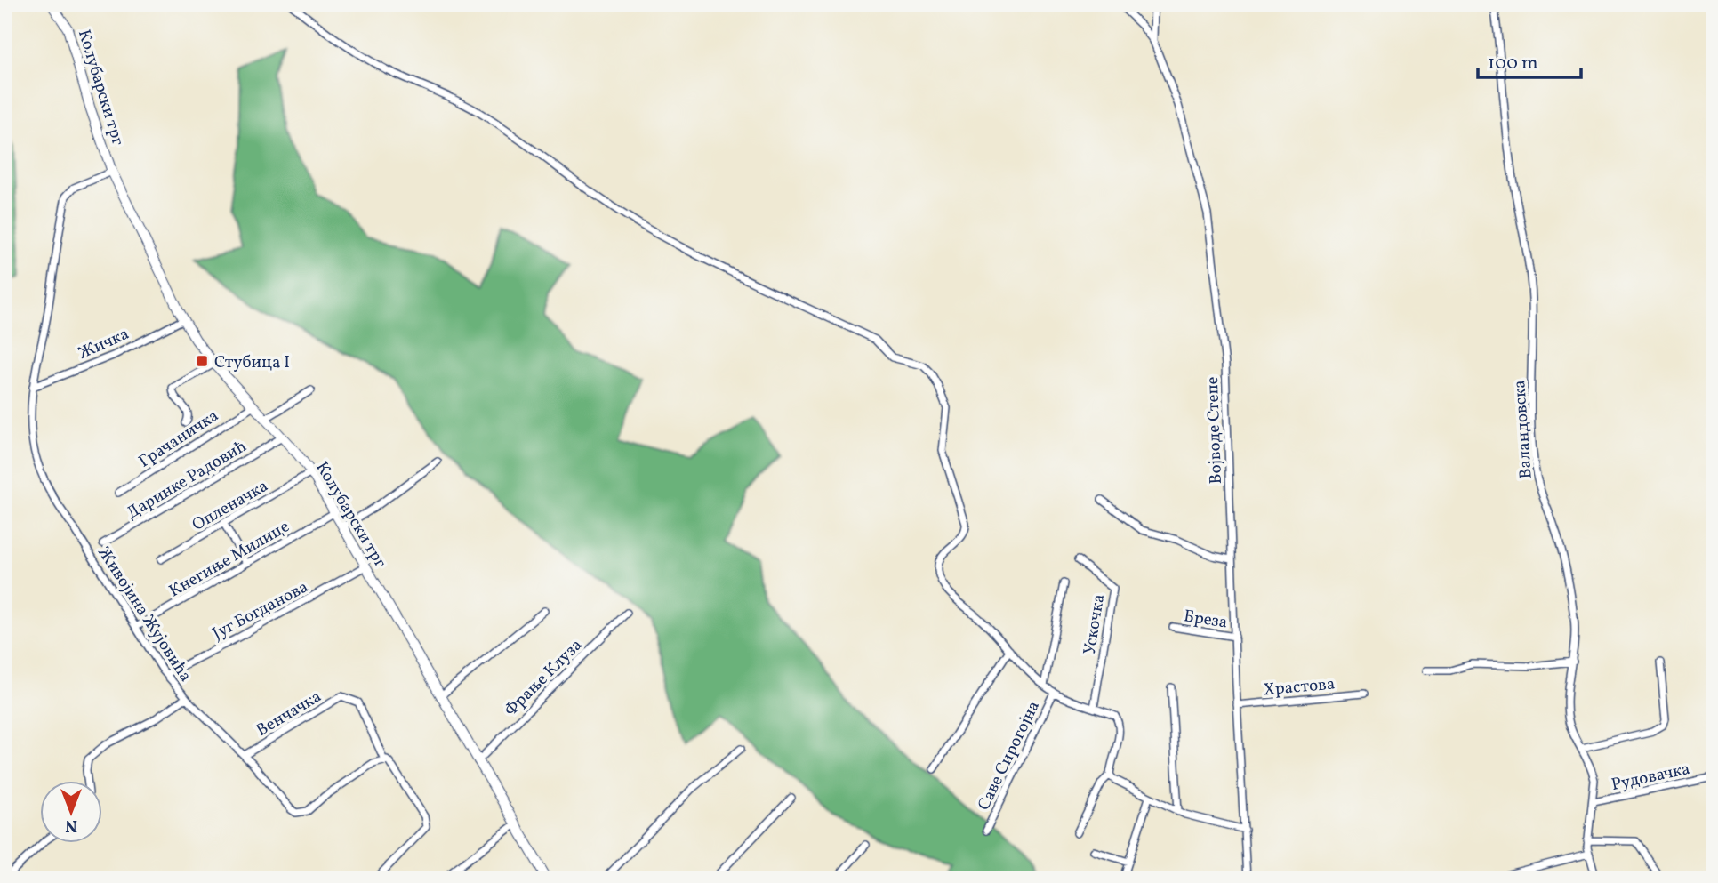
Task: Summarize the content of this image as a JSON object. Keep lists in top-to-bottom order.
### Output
{
  "streets": {
    "street": [
      "Колубарски трг",
      "Жичка",
      "Валандовска",
      "Војводе Степе",
      "Грачаничка",
      "Даринке Радовић",
      "Опленачка",
      "Кнегиње Милице",
      "Југ Богданова",
      "Живојина Жујовића",
      "Бреза",
      "Ускочка",
      "Фрање Клуза",
      "Храстова",
      "Венчачка",
      "Саве Сирогојна",
      "Рудовачка"
    ]
  },
  "crossings": [
    ["Колубарски трг", "Жичка"],
    ["Колубарски трг", "Грачаничка"],
    ["Колубарски трг", "Даринке Радовић"],
    ["Колубарски трг", "Опленачка"],
    ["Колубарски трг", "Кнегиње Милице"],
    ["Колубарски трг", "Југ Богданова"],
    ["Колубарски трг", "Живојина Жујовића"],
    ["Колубарски трг", "Фрање Клуза"],
    ["Жичка", "Живојина Жујовића"],
    ["Валандовска", "Рудовачка"],
    ["Војводе Степе", "Бреза"],
    ["Војводе Степе", "Храстова"],
    ["Кнегиње Милице", "Живојина Жујовића"],
    ["Југ Богданова", "Живојина Жујовића"],
    ["Живојина Жујовића", "Венчачка"]
  ],
  "places": {
    "transit": ["Стубица I"]
  },
  "scale_bar": "100 m",
  "north": "bottom"
}
